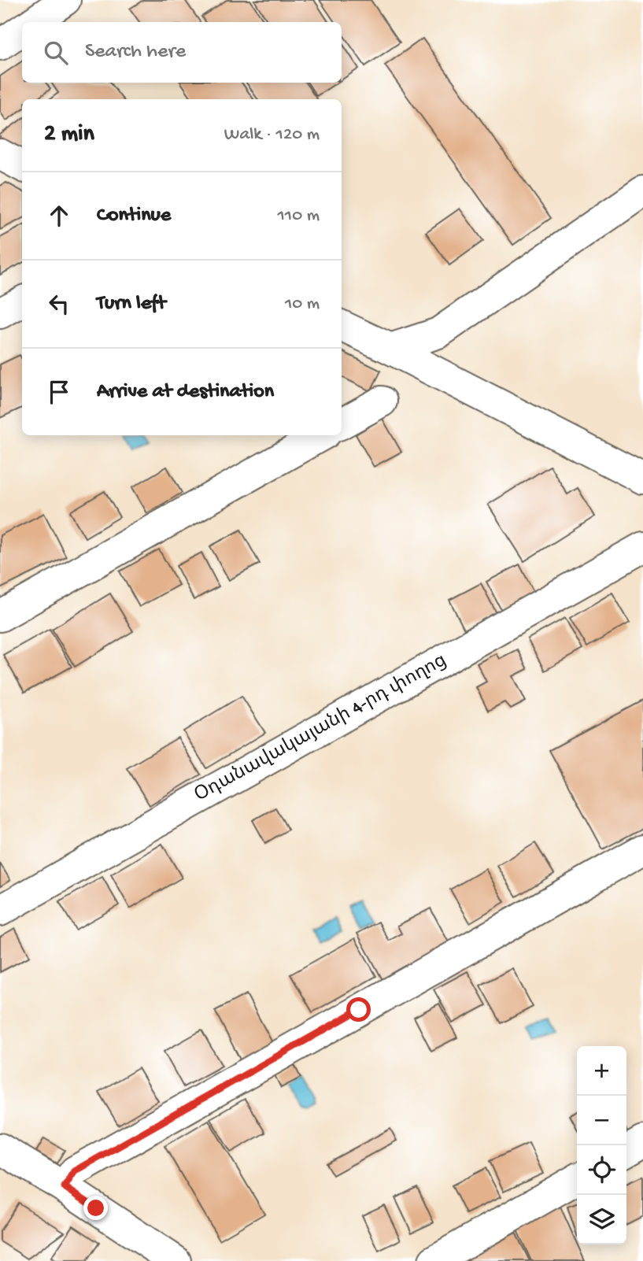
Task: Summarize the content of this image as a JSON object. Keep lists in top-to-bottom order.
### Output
{
  "streets": {
    "street": ["Օդանավակայանի 4-րդ փողոց"]
  },
  "page": {
    "search": "Search here",
    "heading": ["2 min", "Walk · 120 m"],
    "list": [
      ["Continue", "110 m"],
      ["Turn left", "10 m"],
      "Arrive at destination"
    ],
    "map_buttons": ["+", "−"]
  }
}
